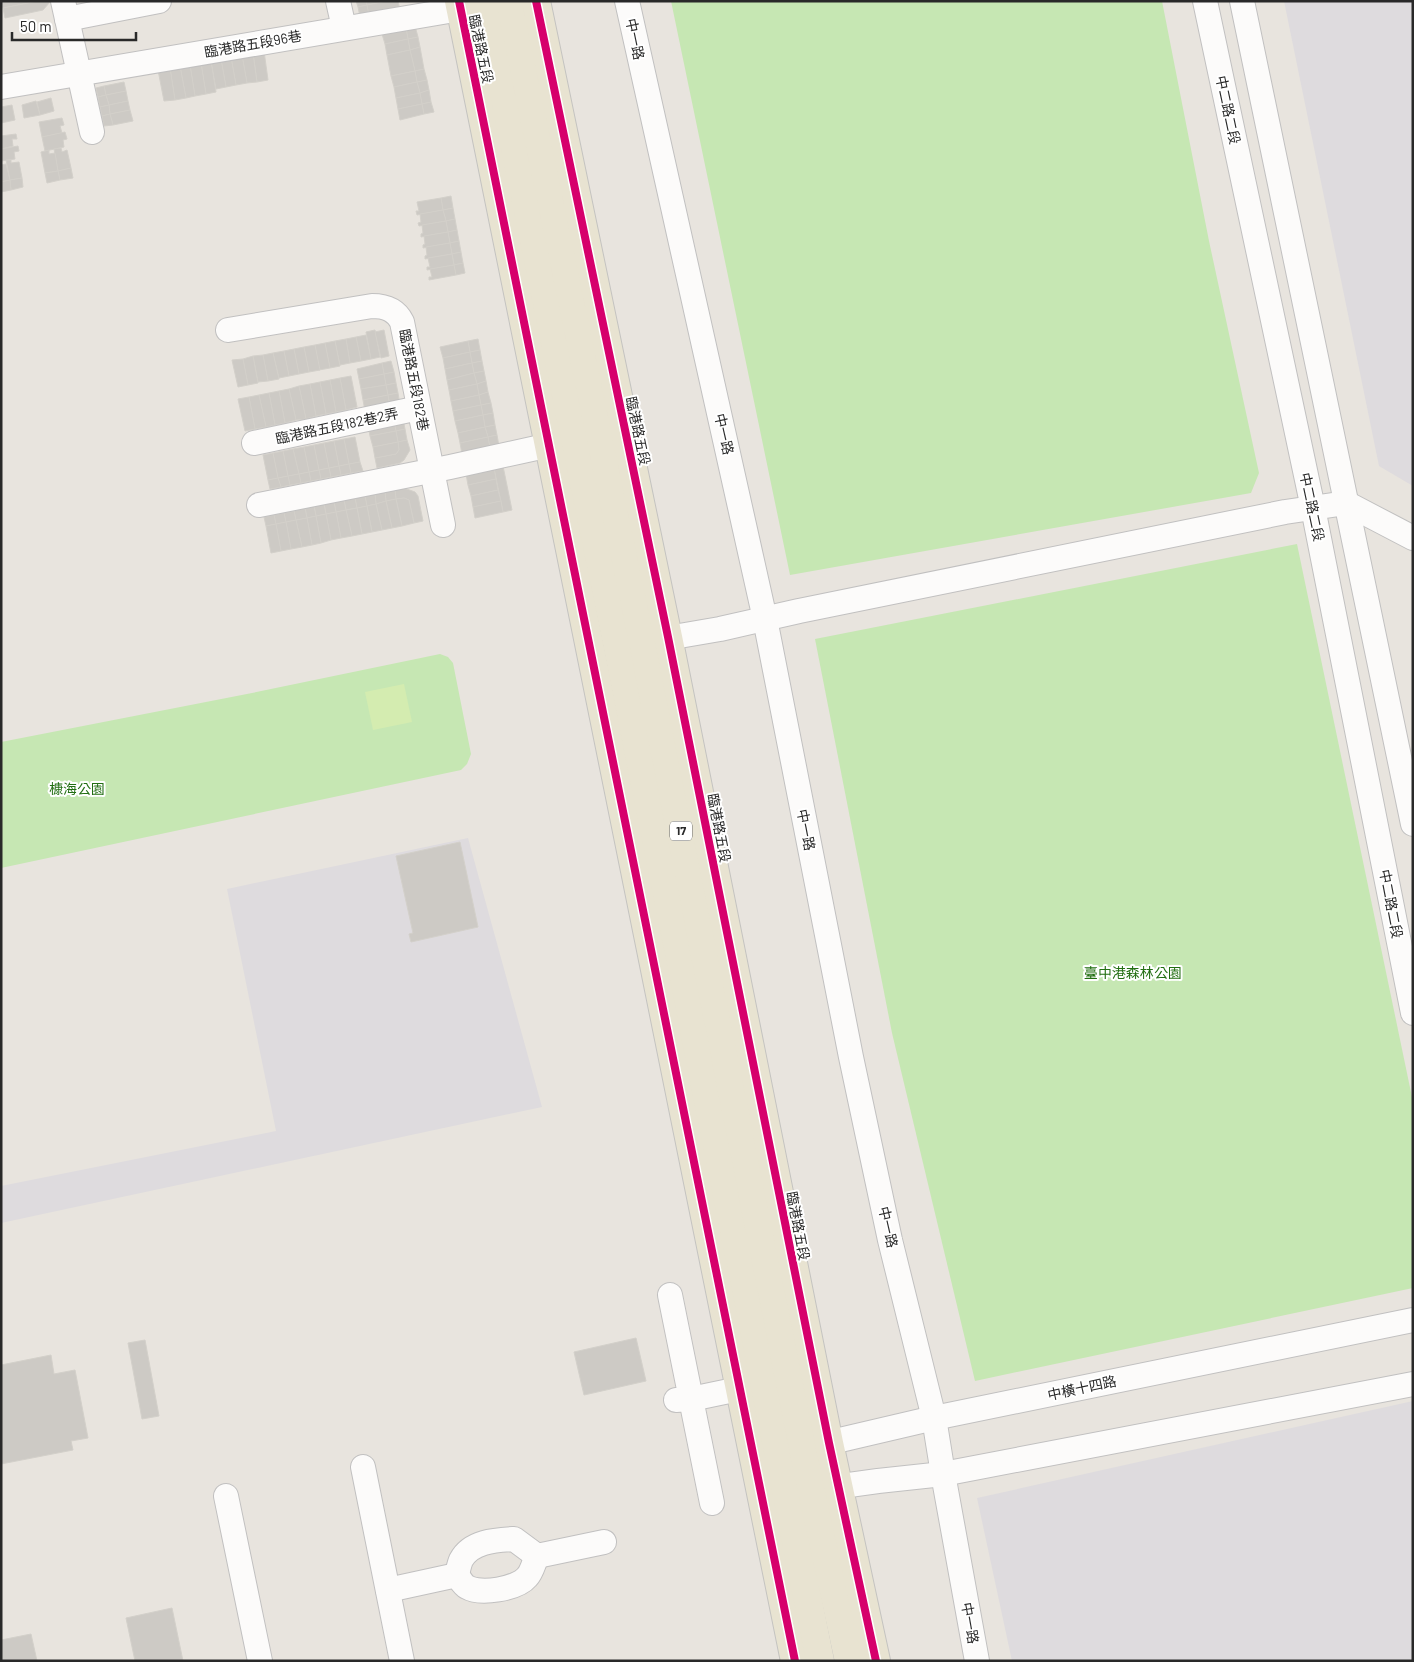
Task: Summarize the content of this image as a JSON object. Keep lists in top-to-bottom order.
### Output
{
  "streets": {
    "main road": ["臨港路五段", "17"],
    "street": [
      "中一路",
      "臨港路五段96巷",
      "中二路二段",
      "臨港路五段182巷",
      "臨港路五段182巷2弄",
      "中橫十四路"
    ]
  },
  "crossings": [
    ["中一路", "中橫十四路"],
    ["臨港路五段96巷", "臨港路五段"],
    ["臨港路五段", "中橫十四路"],
    ["臨港路五段182巷", "臨港路五段182巷2弄"]
  ],
  "parks": ["槺海公園", "臺中港森林公園"],
  "scale_bar": "50 m"
}
